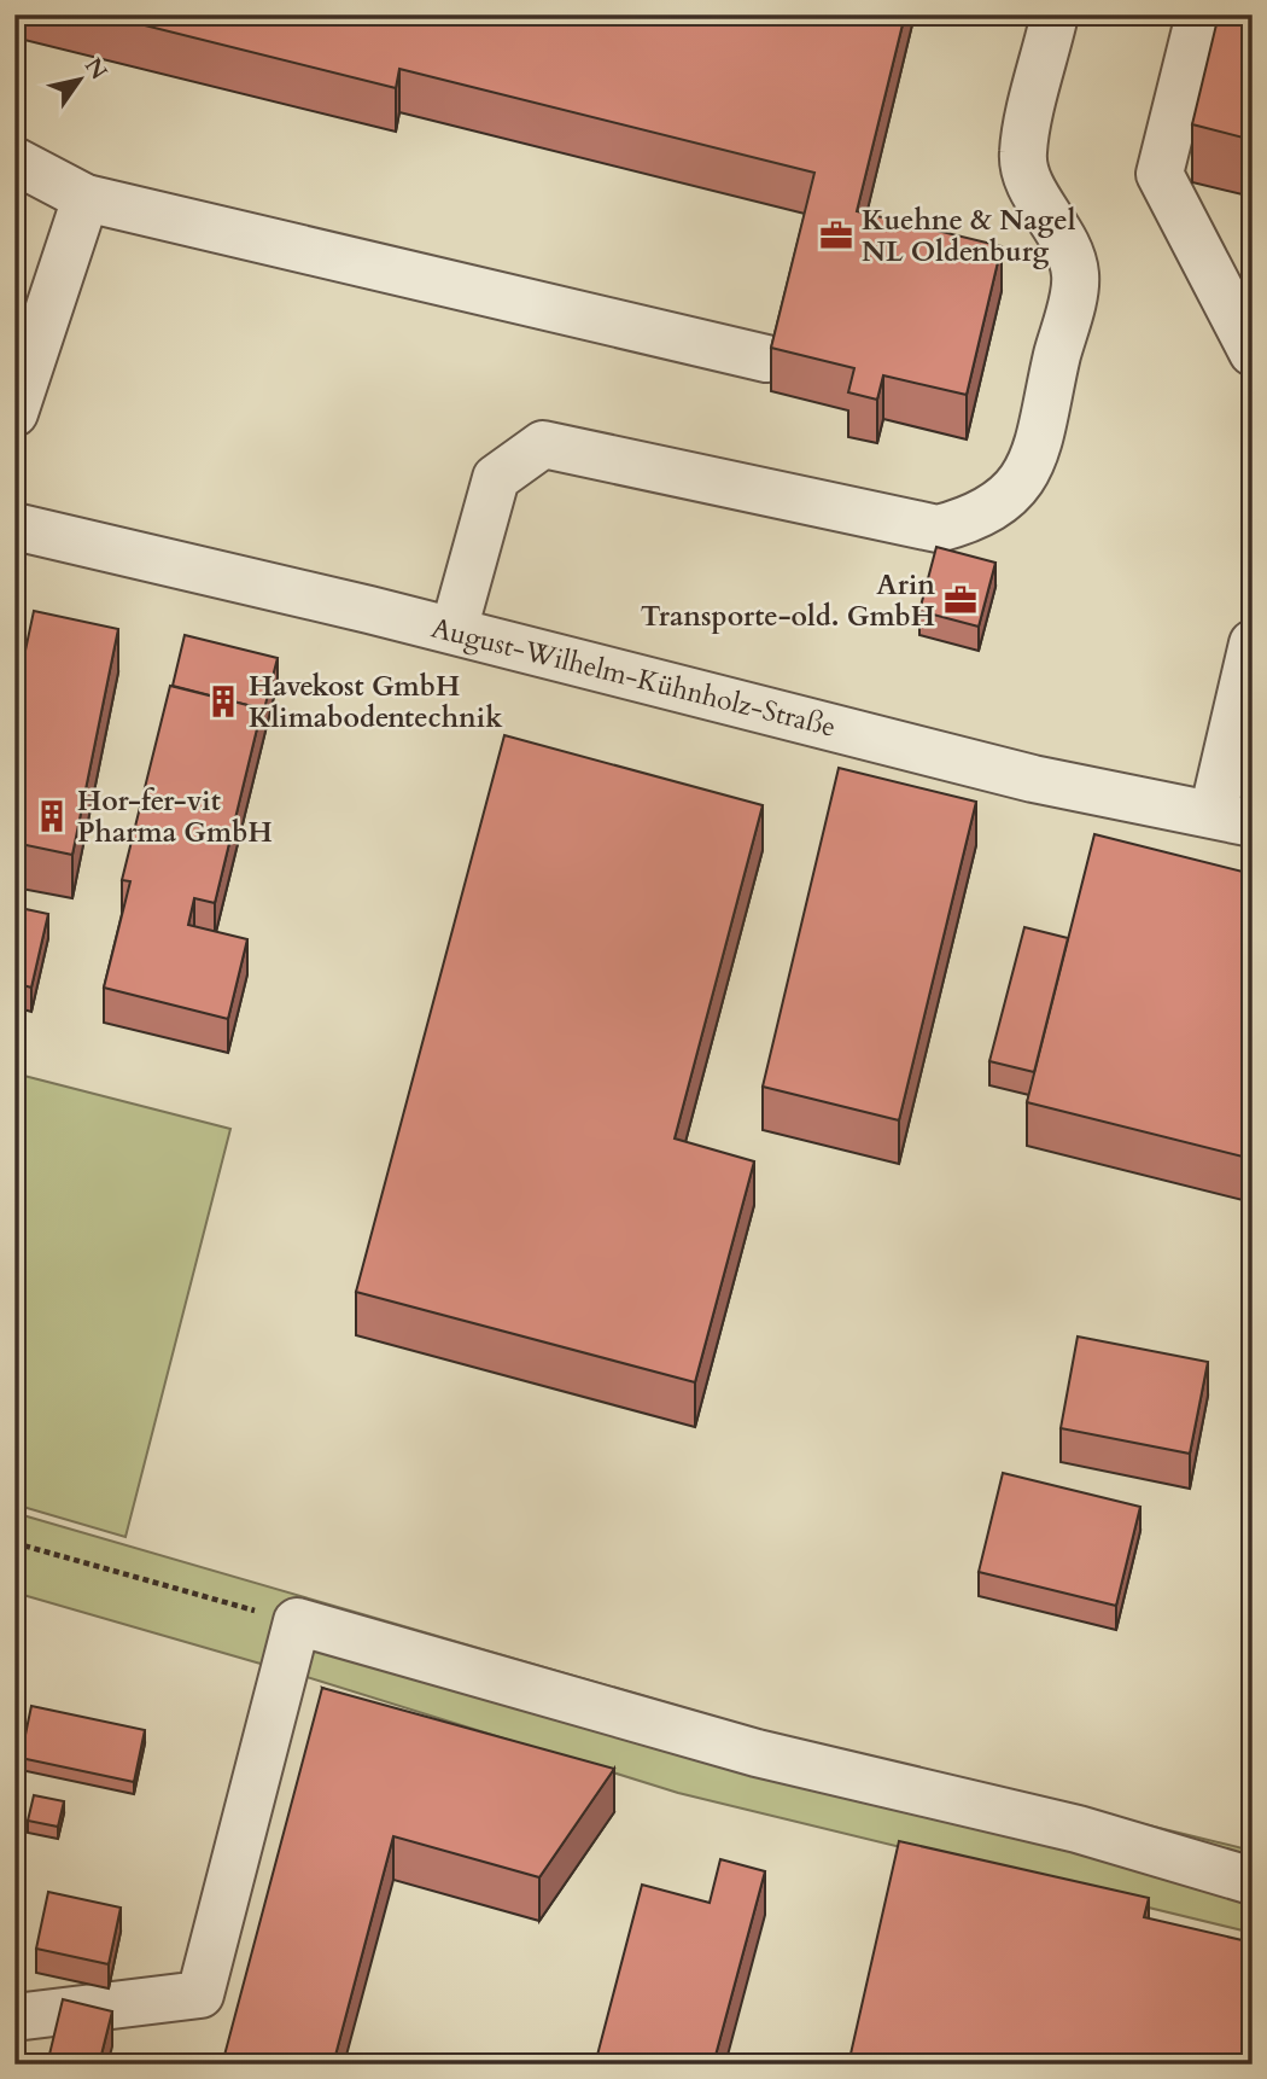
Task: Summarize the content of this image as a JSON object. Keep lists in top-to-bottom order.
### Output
{
  "streets": {
    "street": ["August-Wilhelm-Kühnholz-Straße"]
  },
  "places": {
    "office": ["Kuehne & Nagel NL Oldenburg", "Arin Transporte-old. GmbH"],
    "building": ["Havekost GmbH Klimabodentechnik", "Hor-fer-vit Pharma GmbH"]
  },
  "north": "top right"
}
